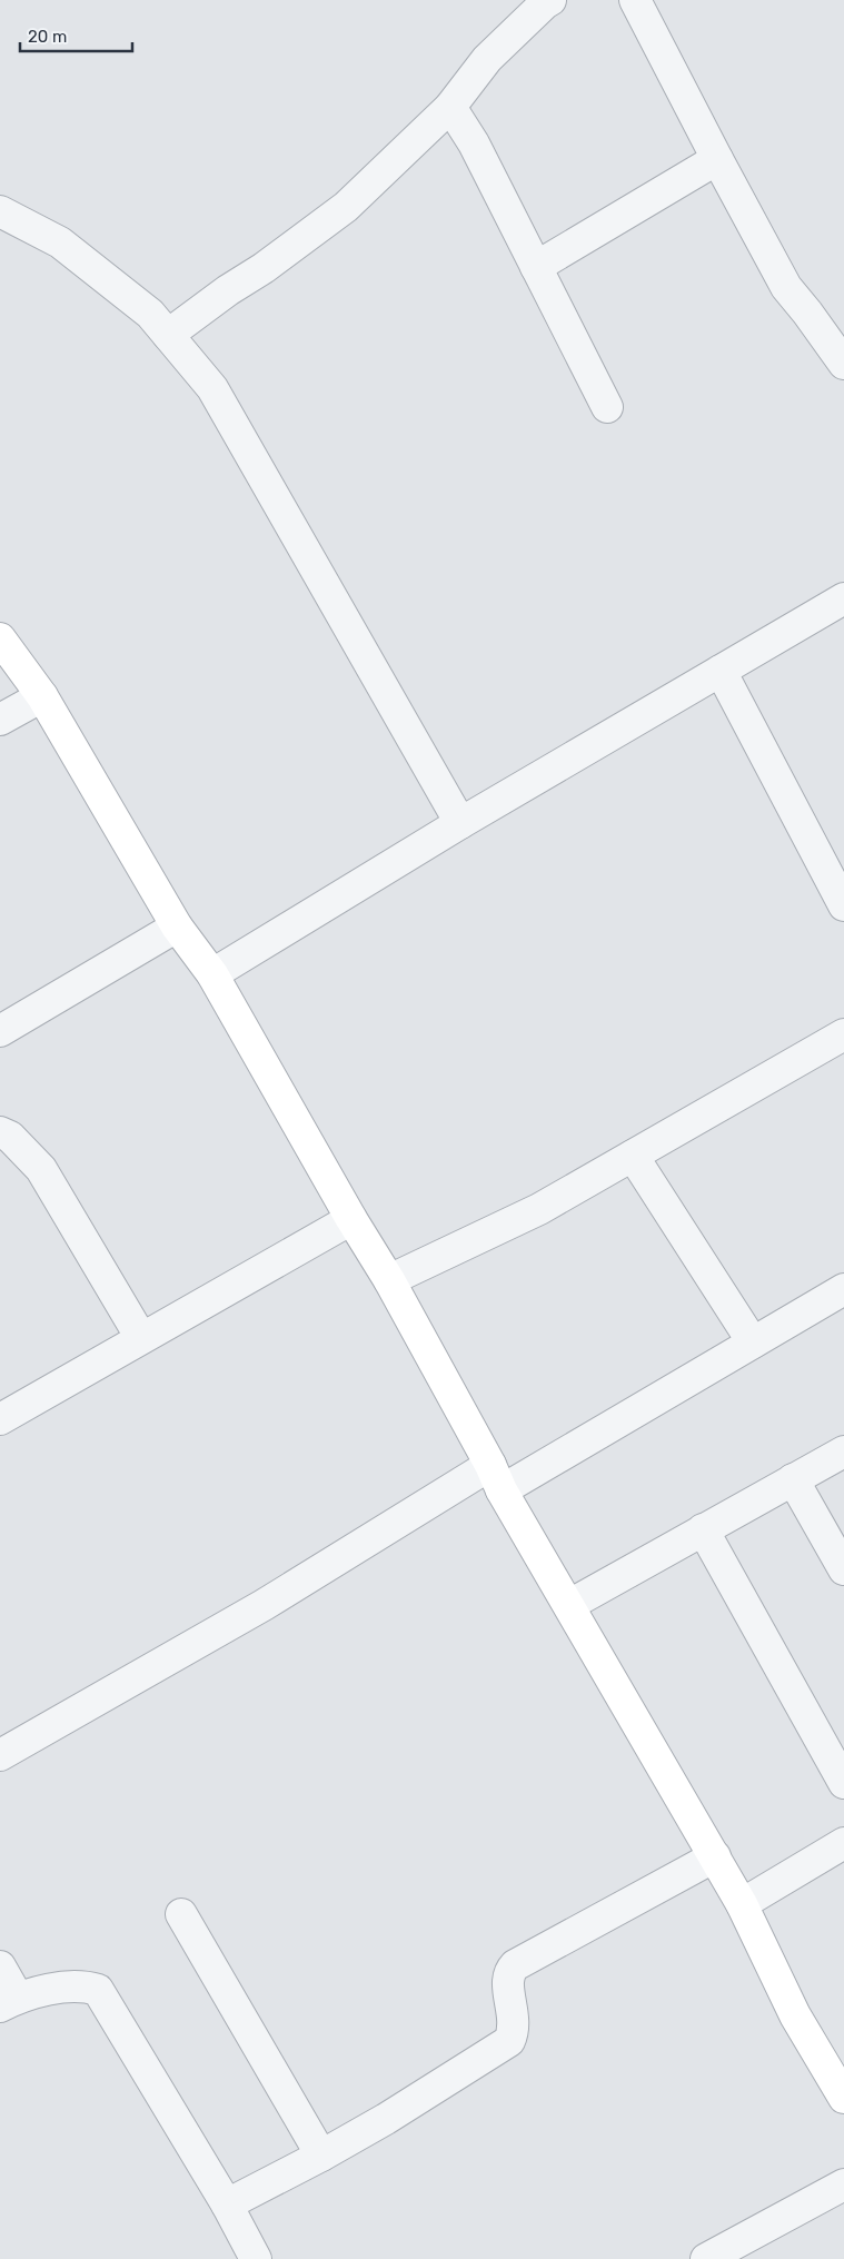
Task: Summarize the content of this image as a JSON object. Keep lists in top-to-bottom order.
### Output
{
  "scale_bar": "20 m"
}
